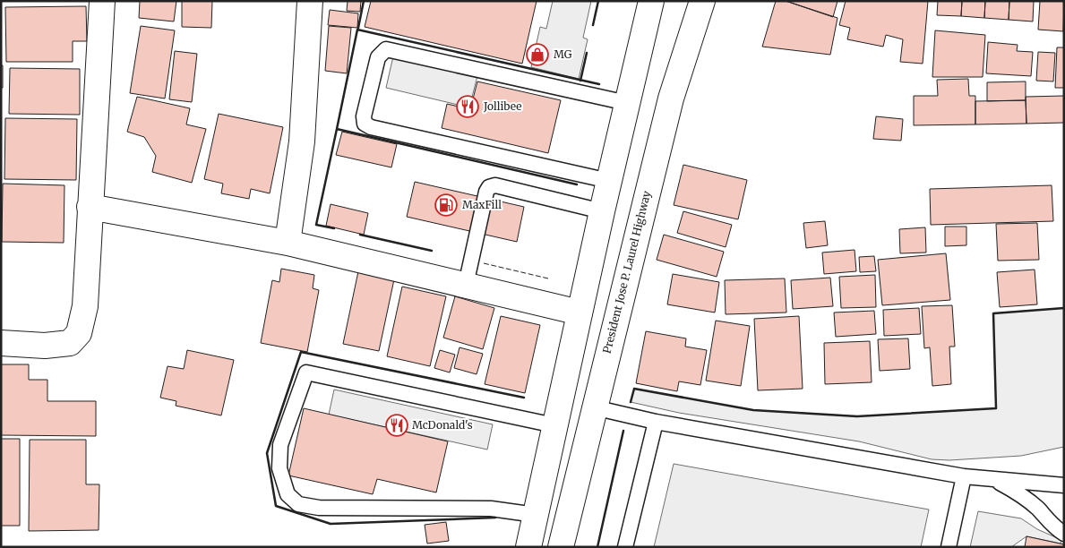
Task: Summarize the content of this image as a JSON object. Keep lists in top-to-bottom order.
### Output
{
  "streets": {
    "main road": ["President Jose P. Laurel Highway"]
  },
  "places": {
    "shop": ["MG"],
    "restaurant": ["Jollibee", "McDonald's"],
    "fuel station": ["MaxFill"]
  }
}
